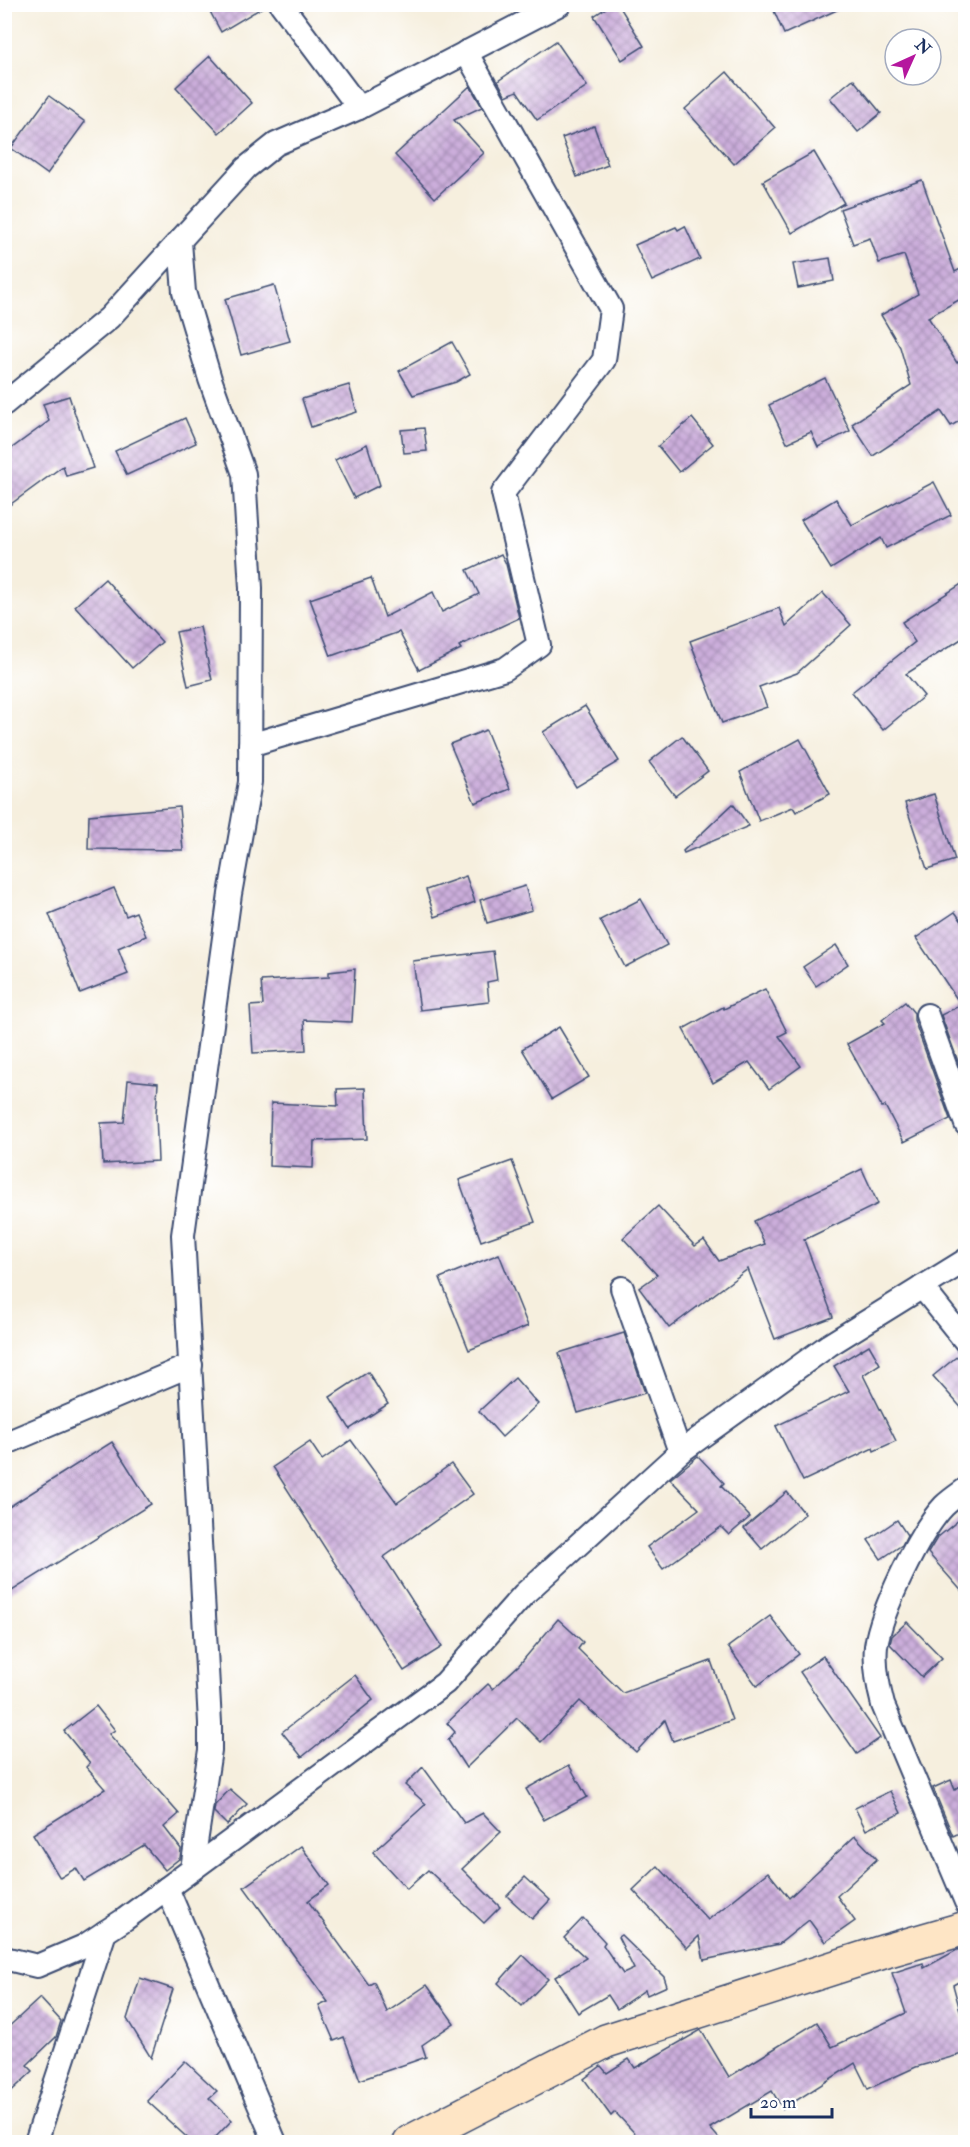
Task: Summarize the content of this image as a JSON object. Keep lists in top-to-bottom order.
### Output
{
  "scale_bar": "20 m",
  "north": "top right"
}
